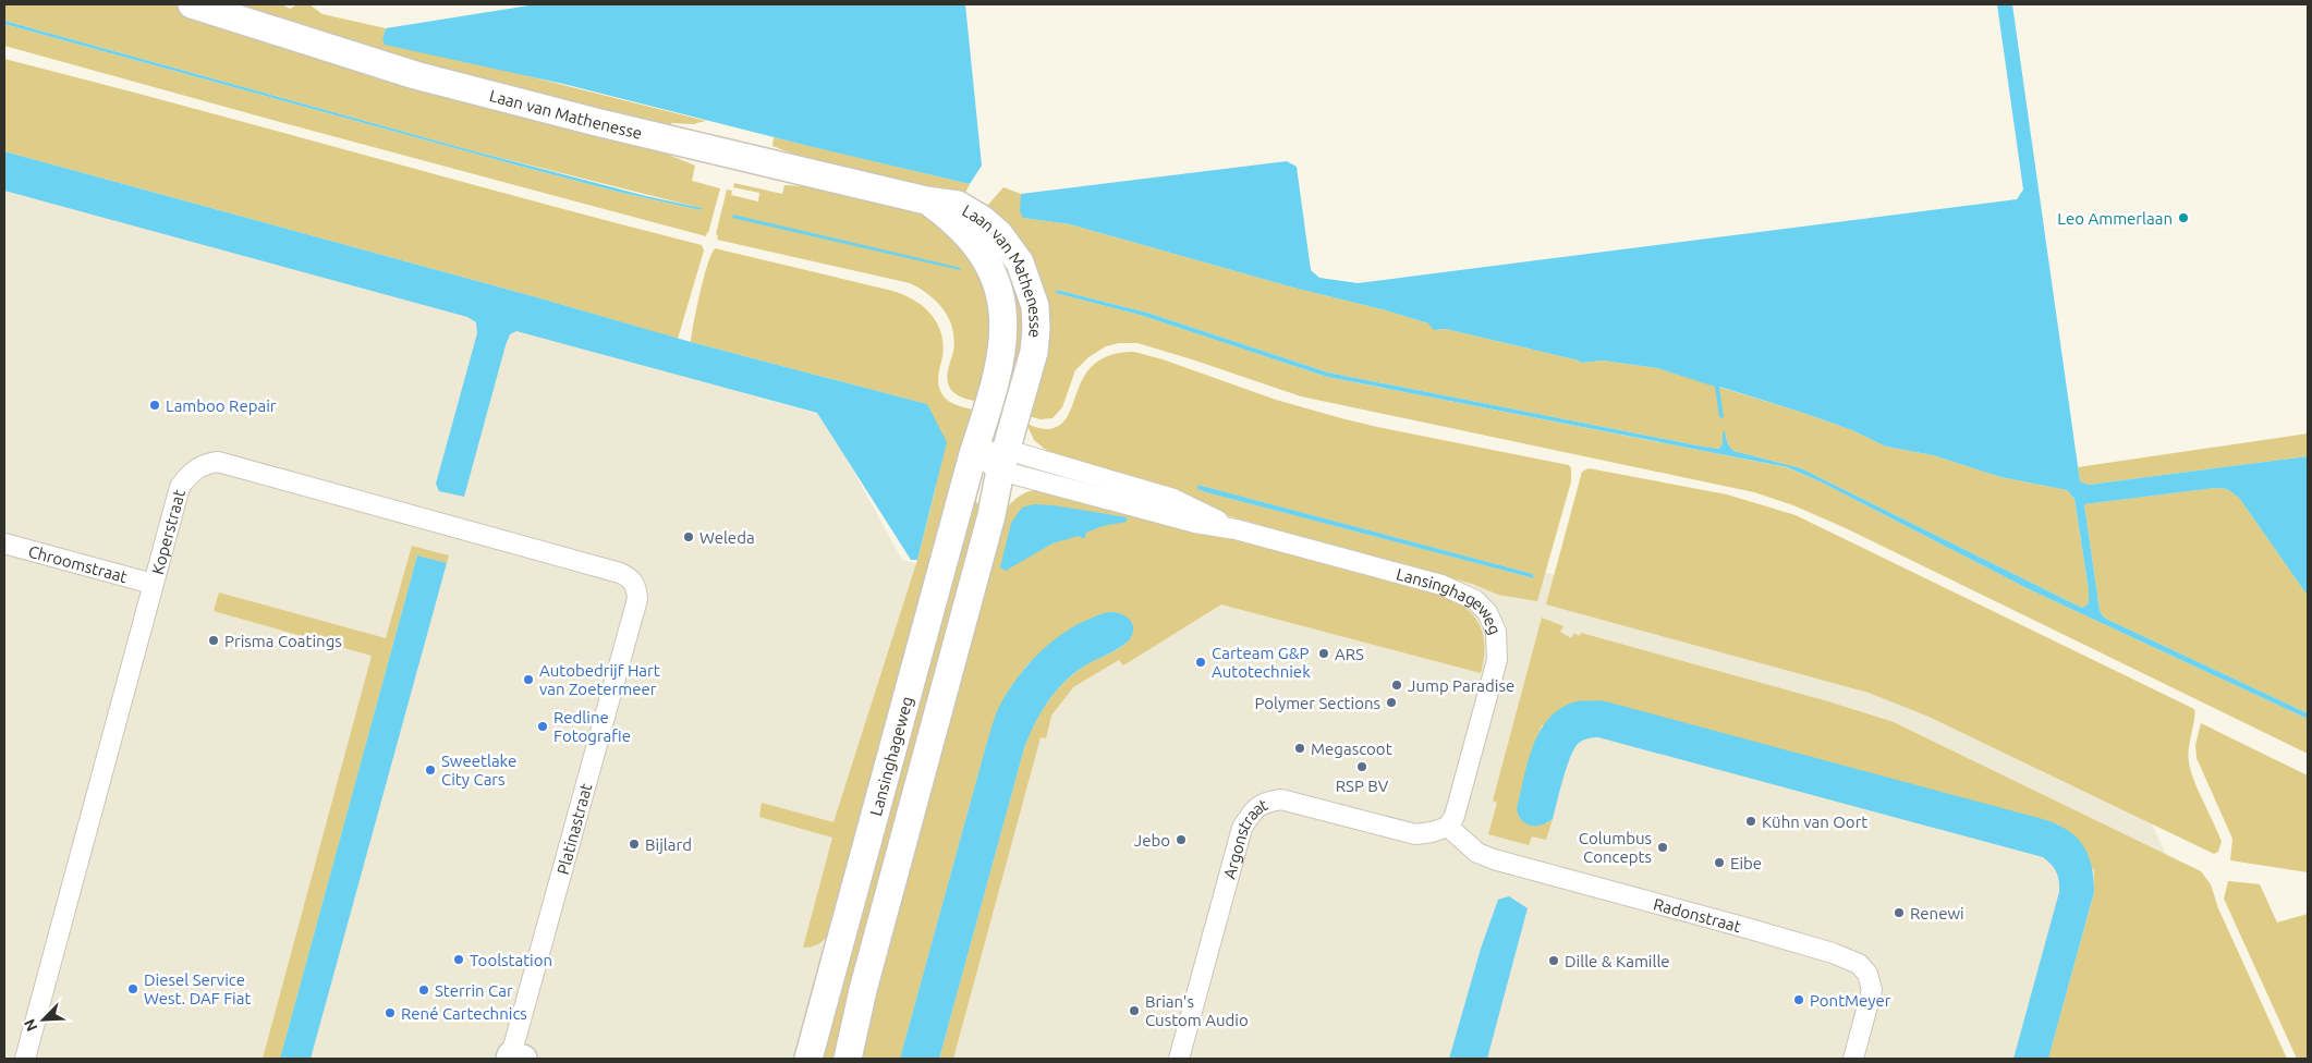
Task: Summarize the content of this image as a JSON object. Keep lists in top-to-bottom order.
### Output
{
  "streets": {
    "street": [
      "Laan van Mathenesse",
      "Koperstraat",
      "Chroomstraat",
      "Lansinghageweg",
      "Platinastraat",
      "Argonstraat",
      "Radonstraat"
    ]
  },
  "crossings": [
    ["Laan van Mathenesse", "Lansinghageweg"],
    ["Koperstraat", "Chroomstraat"],
    ["Koperstraat", "Platinastraat"],
    ["Lansinghageweg", "Argonstraat"],
    ["Lansinghageweg", "Radonstraat"],
    ["Argonstraat", "Radonstraat"]
  ],
  "places": [
    "Leo Ammerlaan",
    "Lamboo Repair",
    "Weleda",
    "Prisma Coatings",
    "ARS",
    "Carteam G&P Autotechniek",
    "Autobedrijf Hart van Zoetermeer",
    "Jump Paradise",
    "Polymer Sections",
    "Redline Fotografie",
    "Megascoot",
    "RSP BV",
    "Sweetlake City Cars",
    "Kühn van Oort",
    "Jebo",
    "Bijlard",
    "Columbus Concepts",
    "Eibe",
    "Renewi",
    "Toolstation",
    "Dille & Kamille",
    "Diesel Service West. DAF Fiat",
    "Sterrin Car",
    "PontMeyer",
    "Brian's Custom Audio",
    "René Cartechnics"
  ],
  "north": "bottom left"
}
